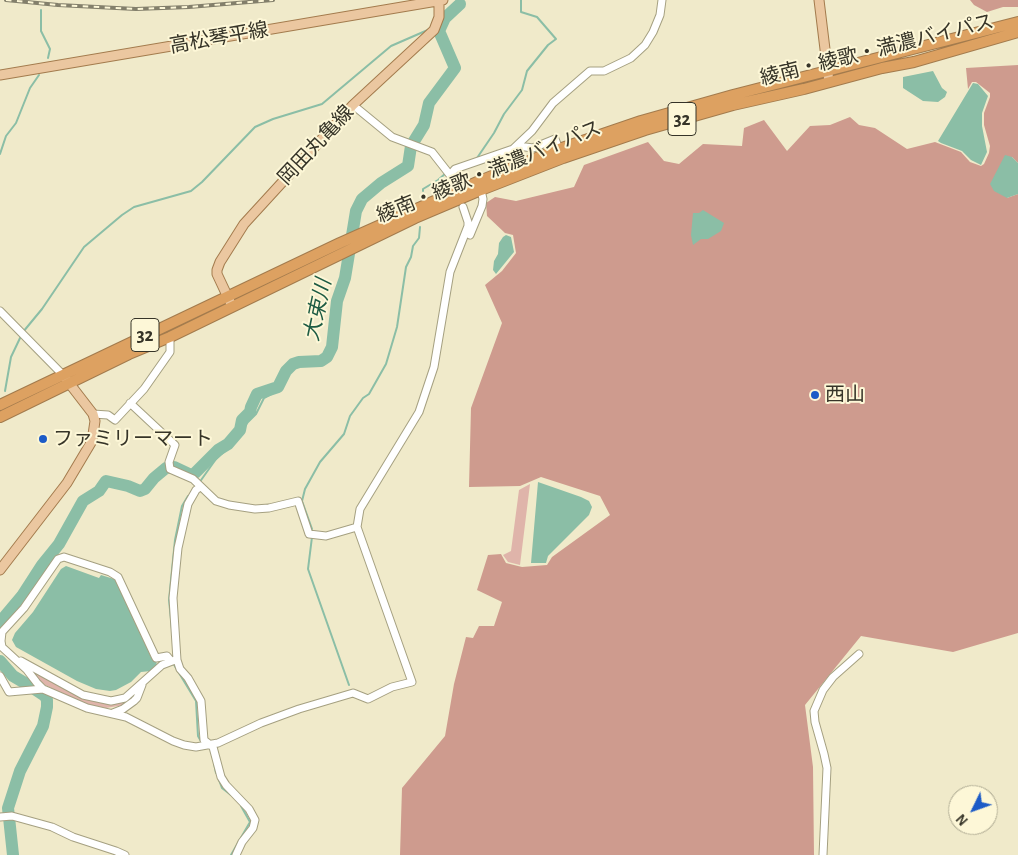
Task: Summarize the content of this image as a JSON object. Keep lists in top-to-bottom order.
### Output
{
  "streets": {
    "highway": ["綾南・綾歌・満濃バイパス", "32"],
    "main road": ["高松琴平線", "岡田丸亀線"]
  },
  "crossings": [
    ["高松琴平線", "岡田丸亀線"],
    ["綾南・綾歌・満濃バイパス", "岡田丸亀線"]
  ],
  "water": ["大束川"],
  "places": ["西山", "ファミリーマート"],
  "north": "bottom left"
}
